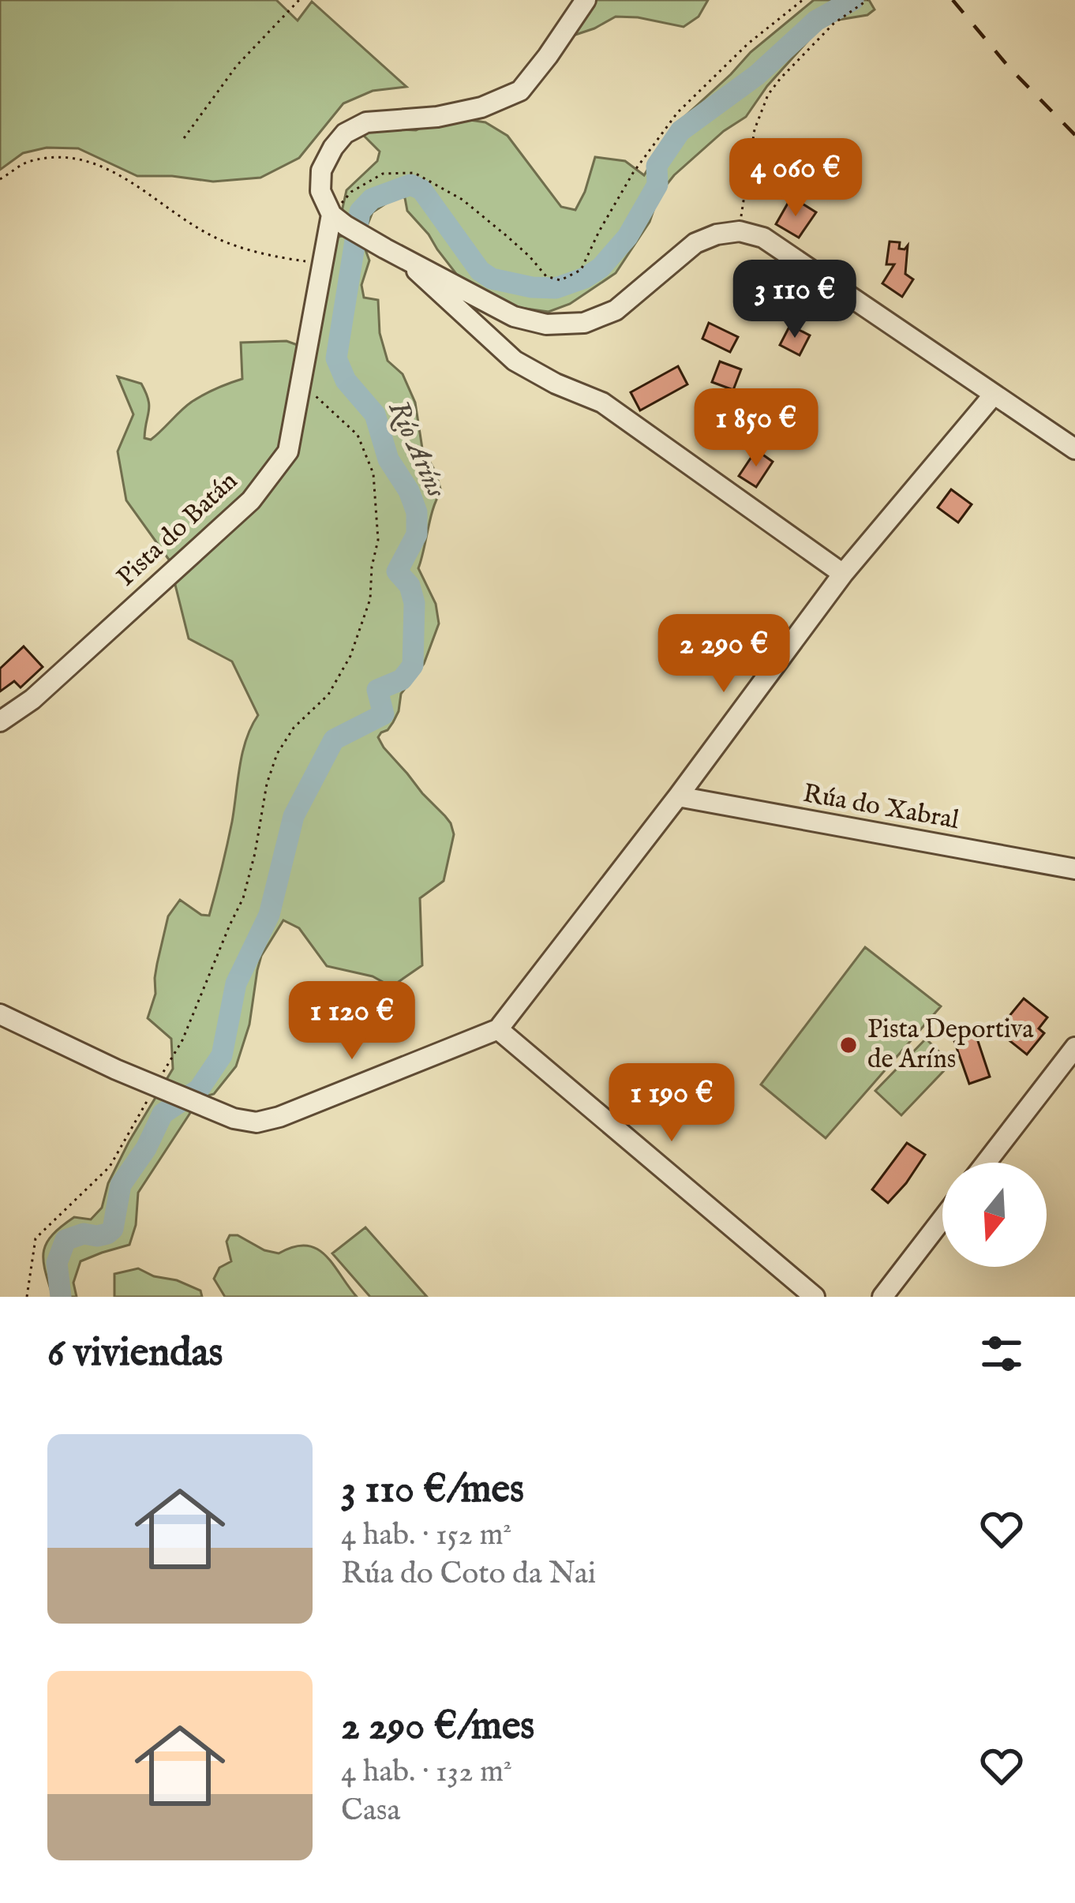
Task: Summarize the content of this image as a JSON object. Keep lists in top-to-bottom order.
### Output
{
  "streets": {
    "street": ["Pista do Batán", "Rúa do Xabral"]
  },
  "water": ["Río Aríns"],
  "places": ["Pista Deportiva de Aríns"],
  "north": "bottom",
  "page": {
    "price": [
      "4 060 €",
      "3 110 €",
      "1 850 €",
      "2 290 €",
      "1 120 €",
      "1 190 €"
    ],
    "heading": "6 viviendas",
    "list": [
      {
        "name": "3 110 €/mes",
        "note": "4 hab. · 152 m² · Rúa do Coto da Nai"
      },
      {
        "name": "2 290 €/mes",
        "note": "4 hab. · 132 m² · Casa"
      }
    ]
  }
}
